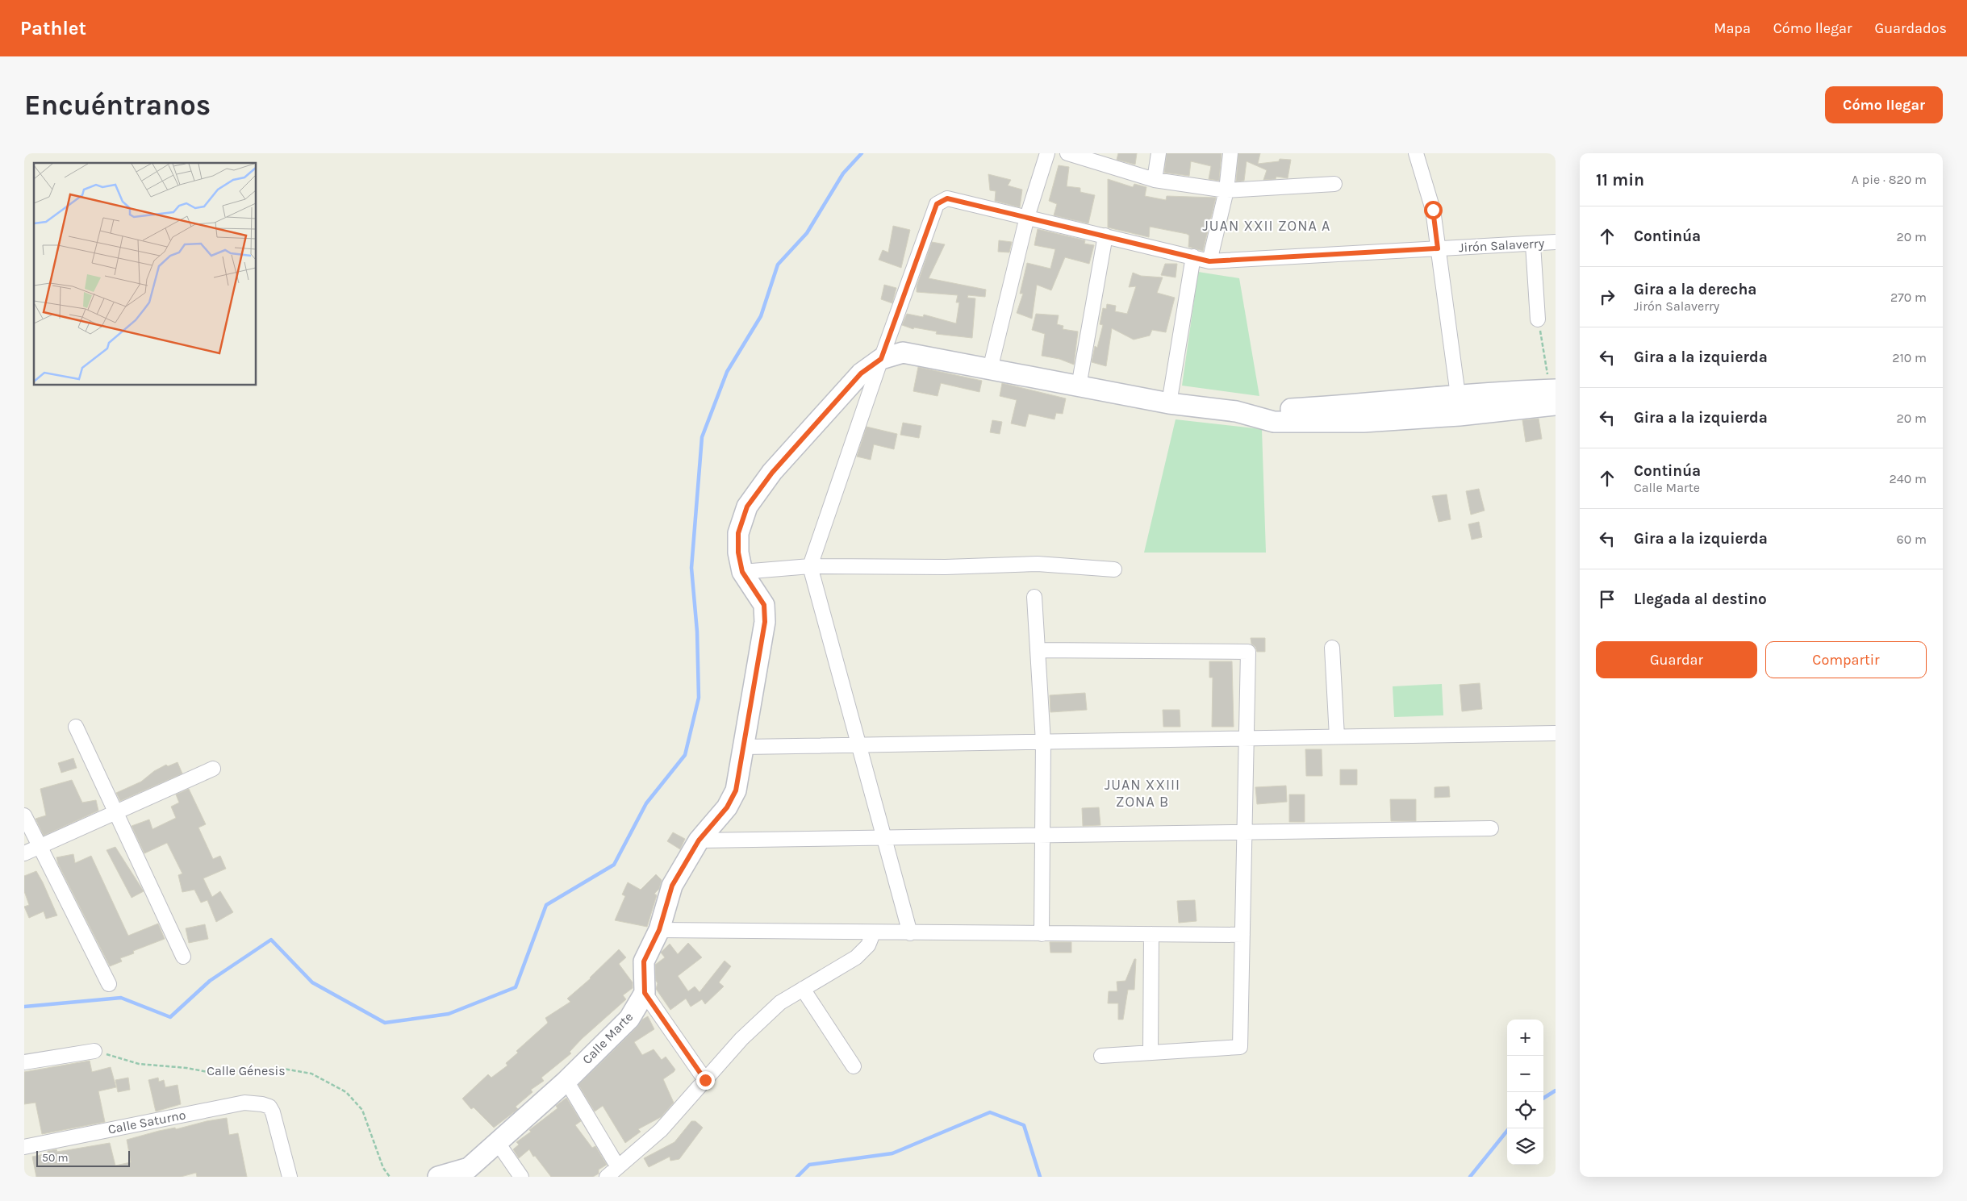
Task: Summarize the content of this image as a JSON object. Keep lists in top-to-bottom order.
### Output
{
  "streets": {
    "street": ["Jirón Salaverry", "Calle Marte", "Calle Saturno"],
    "path": ["Calle Génesis"]
  },
  "districts": ["JUAN XXII ZONA A", "JUAN XXIII ZONA B"],
  "scale_bar": "50 m",
  "page": {
    "header": "Pathlet",
    "nav": ["Mapa", "Cómo llegar", "Guardados"],
    "buttons": [
      "Cómo llegar",
      ["Guardar", "Compartir"]
    ],
    "title": "Encuéntranos",
    "heading": ["11 min", "A pie · 820 m"],
    "list": [
      ["Continúa", "20 m"],
      ["Gira a la derecha", "Jirón Salaverry", "270 m"],
      ["Gira a la izquierda", "210 m"],
      ["Gira a la izquierda", "20 m"],
      ["Continúa", "Calle Marte", "240 m"],
      ["Gira a la izquierda", "60 m"],
      "Llegada al destino"
    ],
    "map_buttons": ["+", "−"],
    "scale": "50 m"
  }
}
